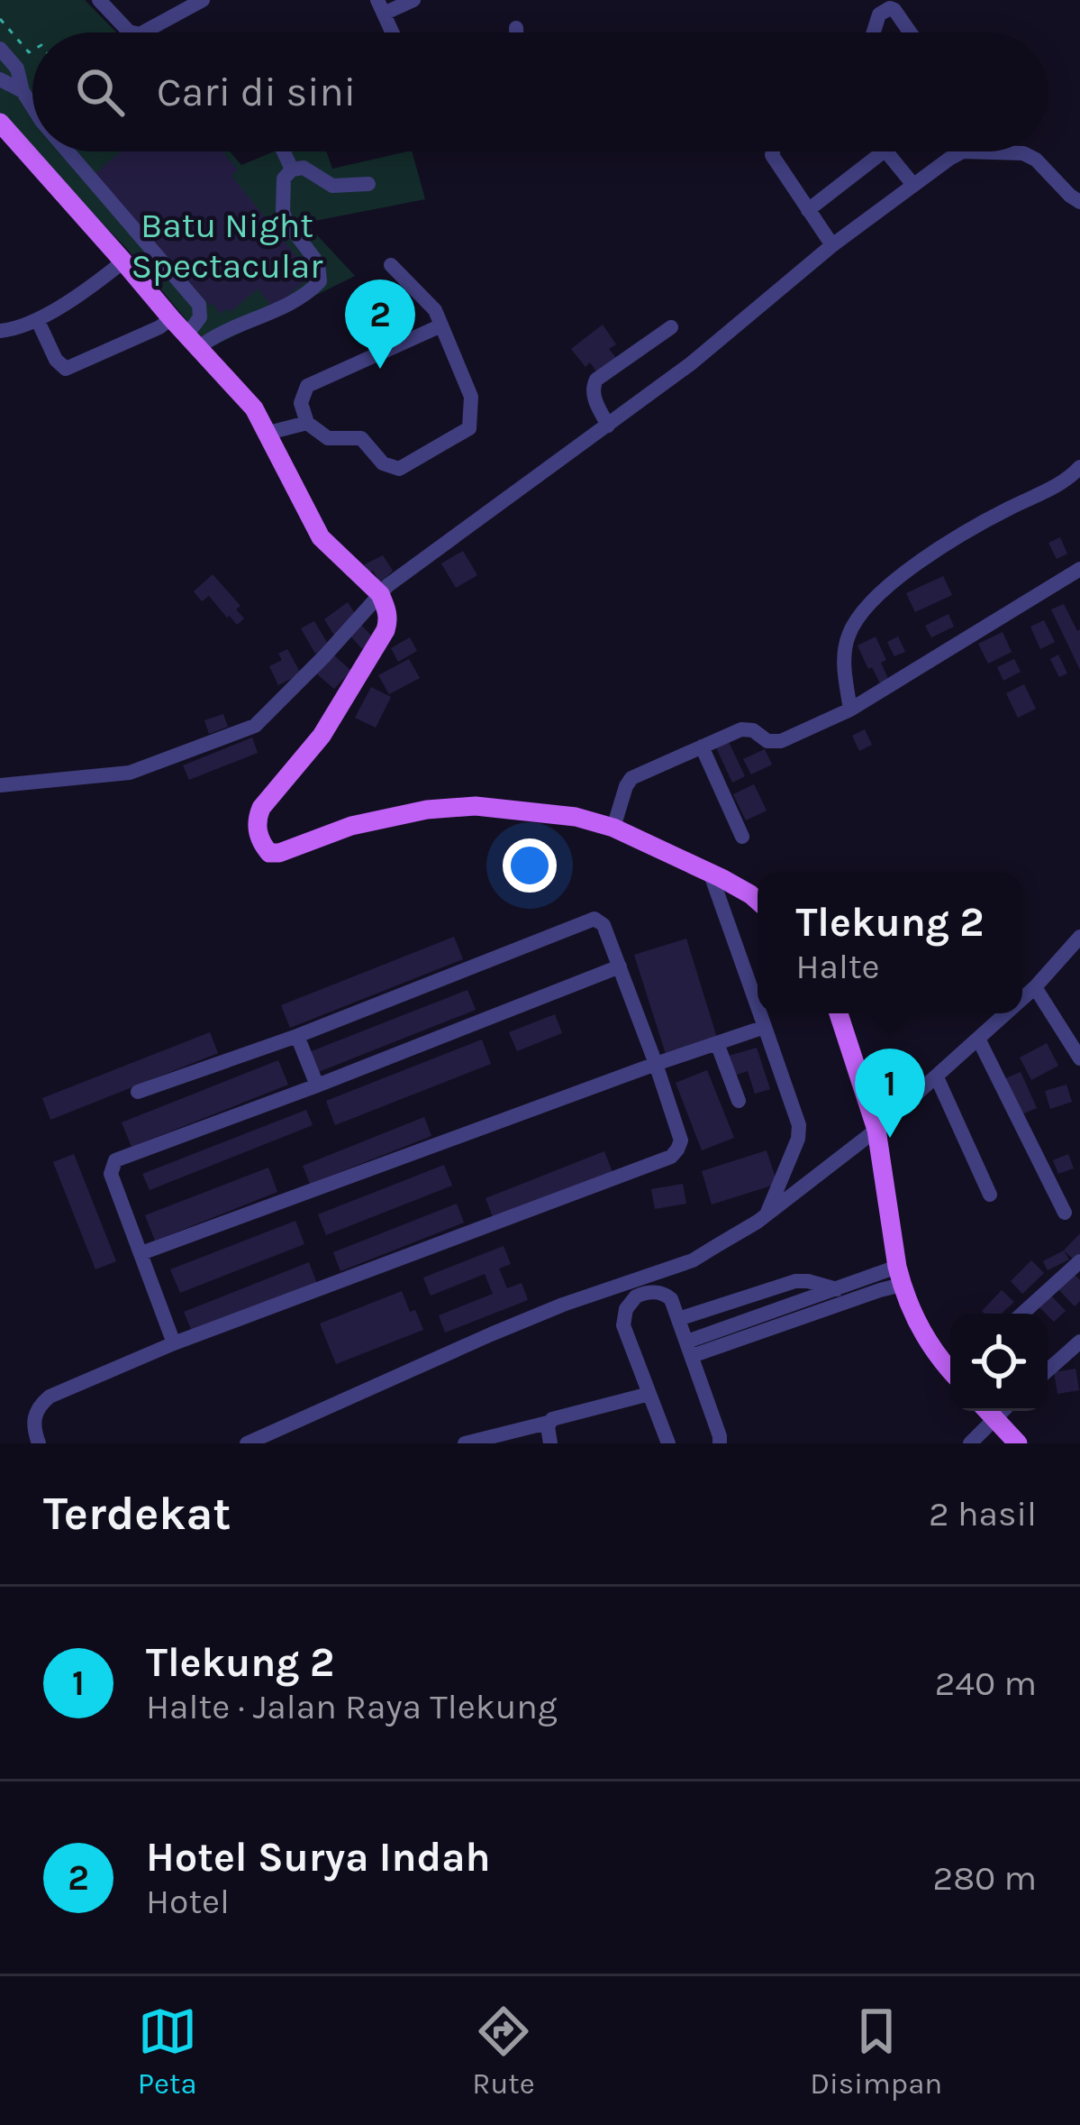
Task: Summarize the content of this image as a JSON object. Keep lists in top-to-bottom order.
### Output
{
  "parks": ["Batu Night Spectacular"],
  "page": {
    "search": "Cari di sini",
    "pins": ["2", "1"],
    "popup": ["Tlekung 2", "Halte"],
    "heading": ["Terdekat", "2 hasil"],
    "list": [
      {
        "mark": "1",
        "name": "Tlekung 2",
        "note": "Halte · Jalan Raya Tlekung",
        "value": "240 m"
      },
      {
        "mark": "2",
        "name": "Hotel Surya Indah",
        "note": "Hotel",
        "value": "280 m"
      }
    ],
    "nav": ["Peta", "Rute", "Disimpan"]
  }
}
